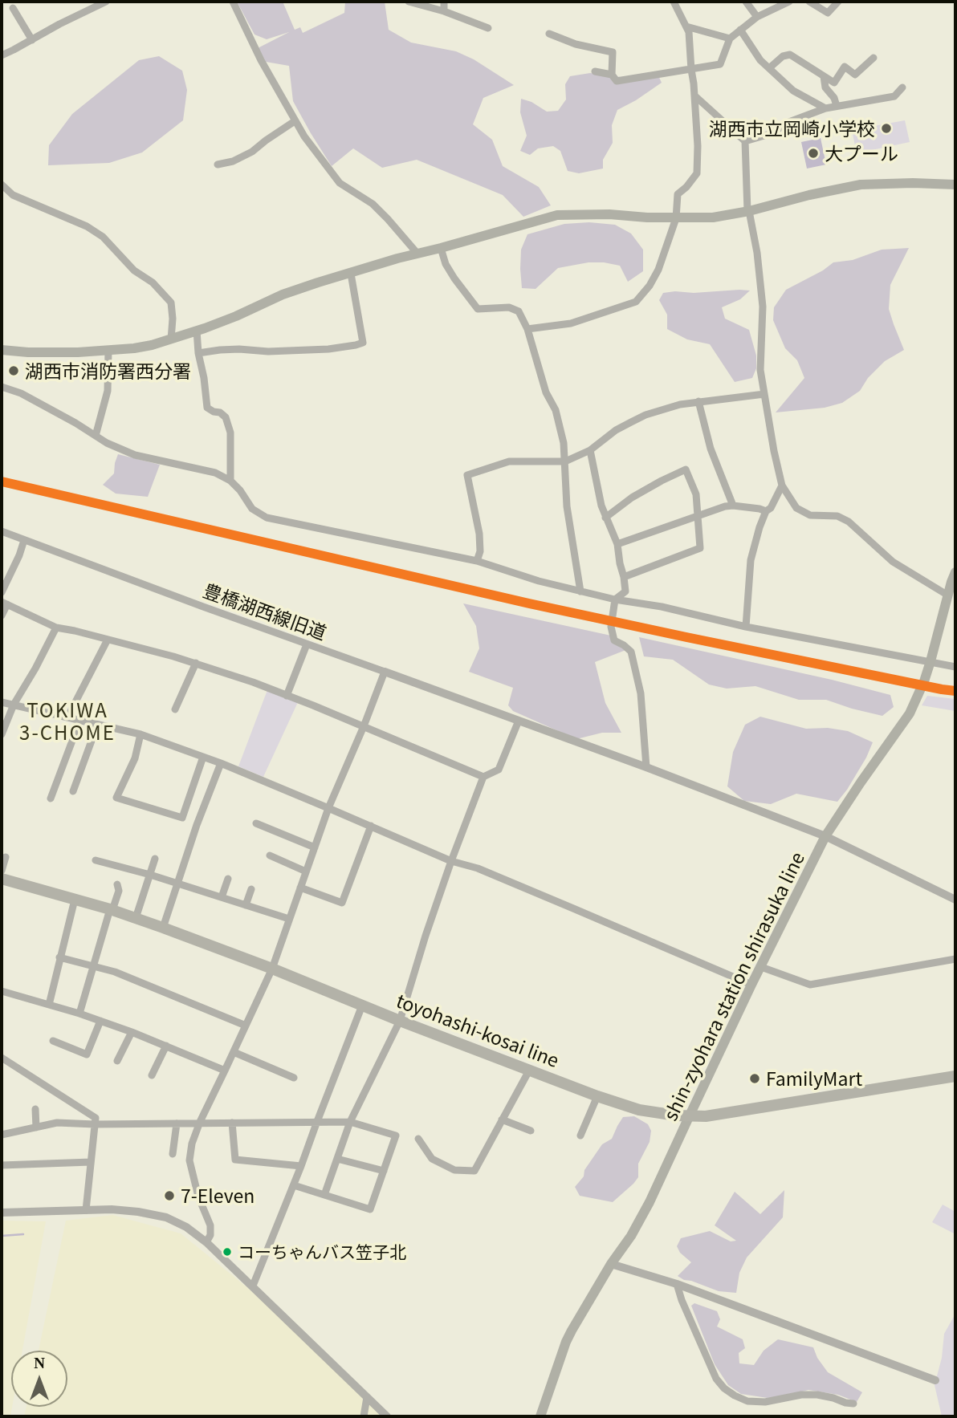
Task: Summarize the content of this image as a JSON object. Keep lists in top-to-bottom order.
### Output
{
  "streets": {
    "main road": ["shin-zyohara station shirasuka line", "toyohashi-kosai line"],
    "street": ["豊橋湖西線旧道"]
  },
  "crossings": [
    ["豊橋湖西線旧道", "shin-zyohara station shirasuka line"],
    ["shin-zyohara station shirasuka line", "toyohashi-kosai line"]
  ],
  "districts": ["TOKIWA 3-CHOME"],
  "places": [
    "湖西市立岡崎小学校",
    "大プール",
    "湖西市消防署西分署",
    "FamilyMart",
    "7-Eleven",
    "コーちゃんバス笠子北"
  ],
  "north": "top"
}
